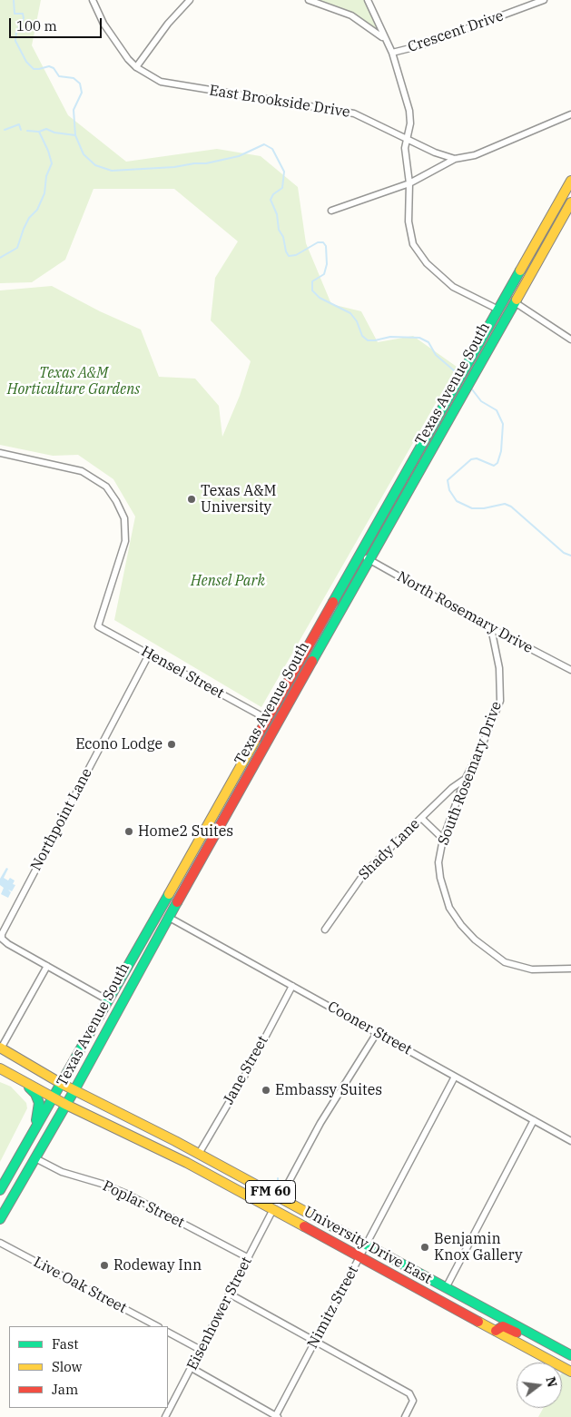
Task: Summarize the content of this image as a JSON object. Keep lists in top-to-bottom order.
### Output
{
  "streets": {
    "main road": ["Texas Avenue South", "FM 60", "University Drive East"],
    "street": [
      "Crescent Drive",
      "East Brookside Drive",
      "North Rosemary Drive",
      "Hensel Street",
      "South Rosemary Drive",
      "Northpoint Lane",
      "Shady Lane",
      "Cooner Street",
      "Jane Street",
      "Poplar Street",
      "Live Oak Street",
      "Nimitz Street",
      "Eisenhower Street"
    ]
  },
  "crossings": [
    ["Texas Avenue South", "North Rosemary Drive"],
    ["Texas Avenue South", "Hensel Street"],
    ["Texas Avenue South", "Cooner Street"],
    ["Texas Avenue South", "FM 60"],
    ["Texas Avenue South", "Poplar Street"],
    ["Texas Avenue South", "University Drive East"],
    ["North Rosemary Drive", "South Rosemary Drive"],
    ["Hensel Street", "Northpoint Lane"],
    ["South Rosemary Drive", "Shady Lane"],
    ["Cooner Street", "Jane Street"],
    ["Cooner Street", "Nimitz Street"],
    ["Jane Street", "University Drive East"],
    ["FM 60", "University Drive East"],
    ["Poplar Street", "Eisenhower Street"],
    ["University Drive East", "Nimitz Street"],
    ["University Drive East", "Eisenhower Street"]
  ],
  "parks": ["Texas A&M Horticulture Gardens", "Hensel Park"],
  "places": [
    "Texas A&M University",
    "Econo Lodge",
    "Home2 Suites",
    "Embassy Suites",
    "Benjamin Knox Gallery",
    "Rodeway Inn"
  ],
  "legend": ["Fast", "Slow", "Jam"],
  "scale_bar": "100 m",
  "north": "right"
}
